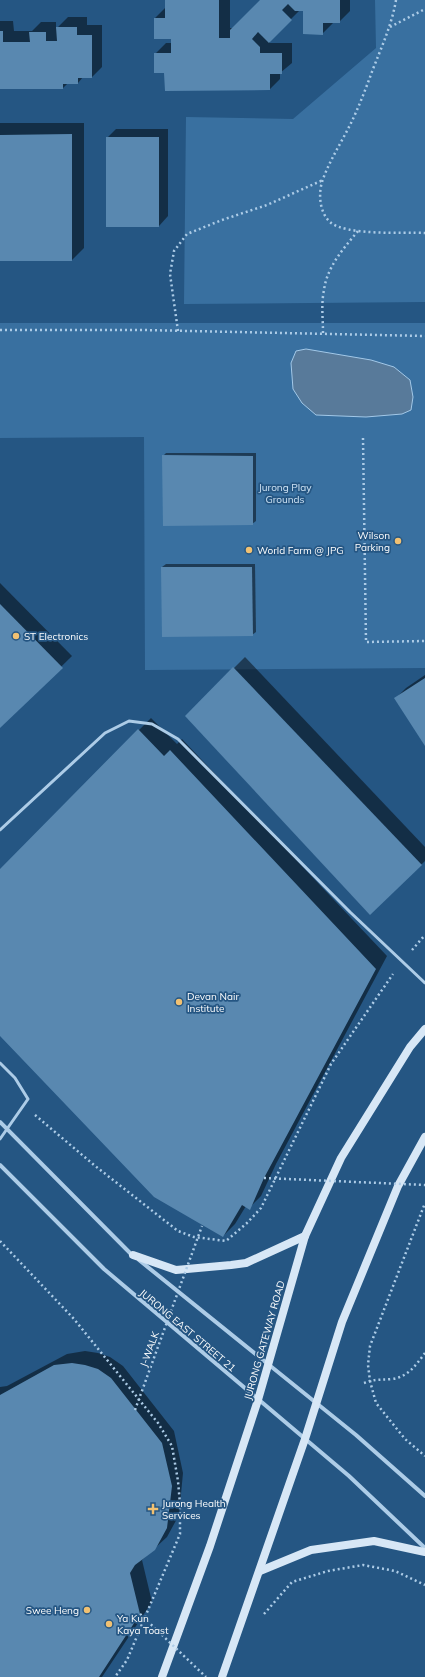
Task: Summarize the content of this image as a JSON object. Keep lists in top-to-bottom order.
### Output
{
  "streets": {
    "main road": ["JURONG GATEWAY ROAD"],
    "street": ["JURONG EAST STREET 21"],
    "path": ["J-WALK"]
  },
  "crossings": [
    ["JURONG EAST STREET 21", "JURONG GATEWAY ROAD"]
  ],
  "parks": ["Jurong Play Grounds"],
  "places": {
    "other": [
      "Wilson Parking",
      "World Farm @ JPG",
      "ST Electronics",
      "Devan Nair Institute",
      "Swee Heng",
      "Ya Kun Kaya Toast"
    ],
    "health": ["Jurong Health Services"]
  }
}
